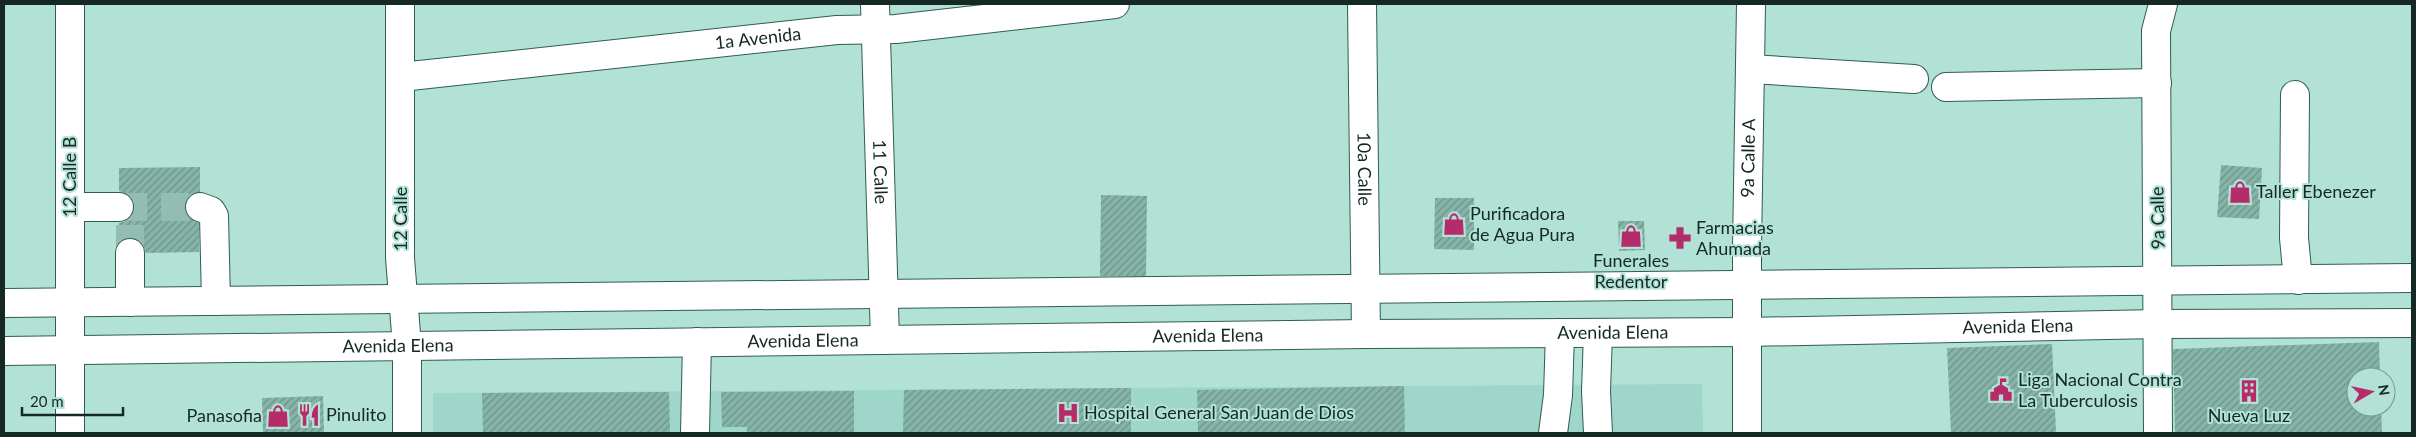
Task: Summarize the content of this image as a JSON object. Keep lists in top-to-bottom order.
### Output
{
  "streets": {
    "main road": [
      "1a Avenida",
      "9a Calle A",
      "10a Calle",
      "11 Calle",
      "12 Calle B",
      "9a Calle",
      "12 Calle",
      "Avenida Elena"
    ]
  },
  "crossings": [
    ["1a Avenida", "11 Calle"],
    ["1a Avenida", "12 Calle"],
    ["9a Calle A", "Avenida Elena"],
    ["10a Calle", "Avenida Elena"],
    ["11 Calle", "Avenida Elena"],
    ["12 Calle B", "Avenida Elena"],
    ["9a Calle", "Avenida Elena"],
    ["12 Calle", "Avenida Elena"]
  ],
  "places": {
    "shop": [
      "Taller Ebenezer",
      "Purificadora de Agua Pura",
      "Funerales Redentor",
      "Panasofia"
    ],
    "pharmacy": ["Farmacias Ahumada"],
    "public building": ["Liga Nacional Contra La Tuberculosis"],
    "building": ["Nueva Luz"],
    "hospital": ["Hospital General San Juan de Dios"],
    "restaurant": ["Pinulito"]
  },
  "scale_bar": "20 m",
  "north": "right"
}
